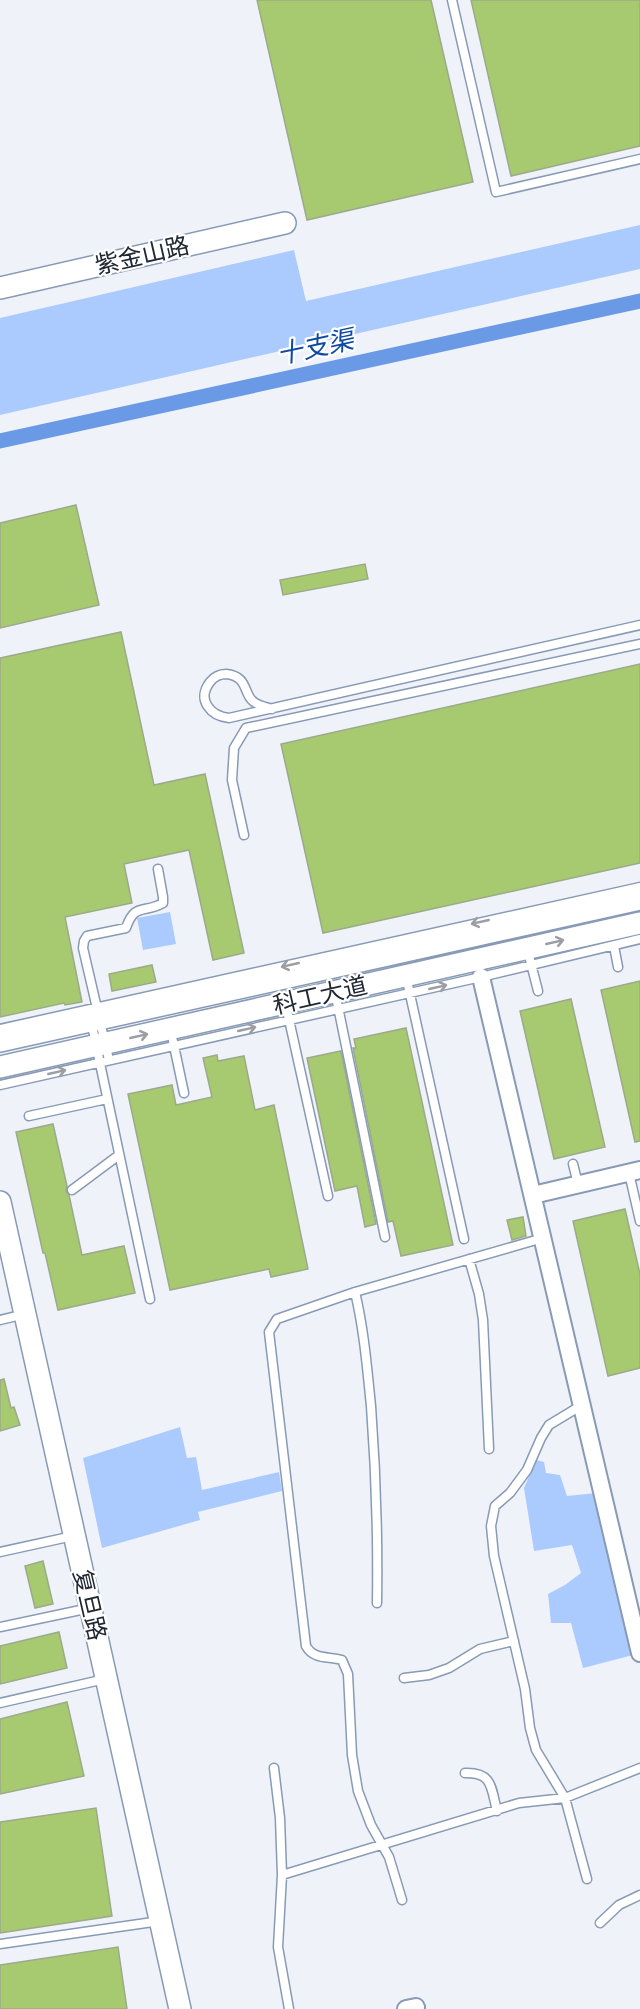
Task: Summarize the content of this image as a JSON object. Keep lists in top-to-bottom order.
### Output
{
  "streets": {
    "street": ["紫金山路", "科工大道", "复旦路"]
  },
  "water": ["十支渠"]
}
